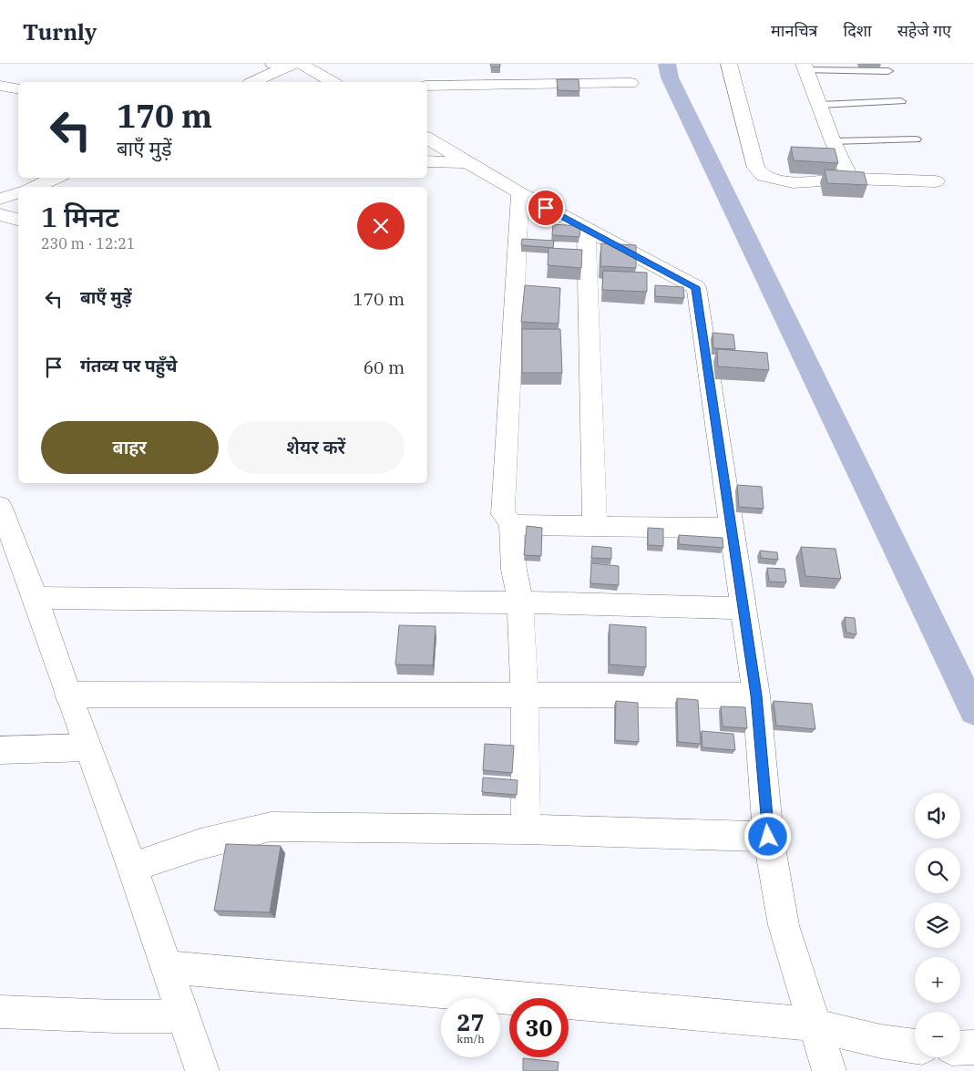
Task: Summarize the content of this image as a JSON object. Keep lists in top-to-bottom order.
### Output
{
  "page": {
    "header": "Turnly",
    "nav": ["मानचित्र", "दिशा", "सहेजे गए"],
    "turn": ["170 m", "बाएँ मुड़ें"],
    "heading": ["1 मिनट", "230 m · 12:21"],
    "list": [
      {
        "name": "बाएँ मुड़ें",
        "value": "170 m"
      },
      {
        "name": "गंतव्य पर पहुँचे",
        "value": "60 m"
      }
    ],
    "buttons": ["बाहर", "शेयर करें"],
    "map_buttons": ["+", "−"],
    "speed": "27 km/h",
    "limit": "30"
  }
}
